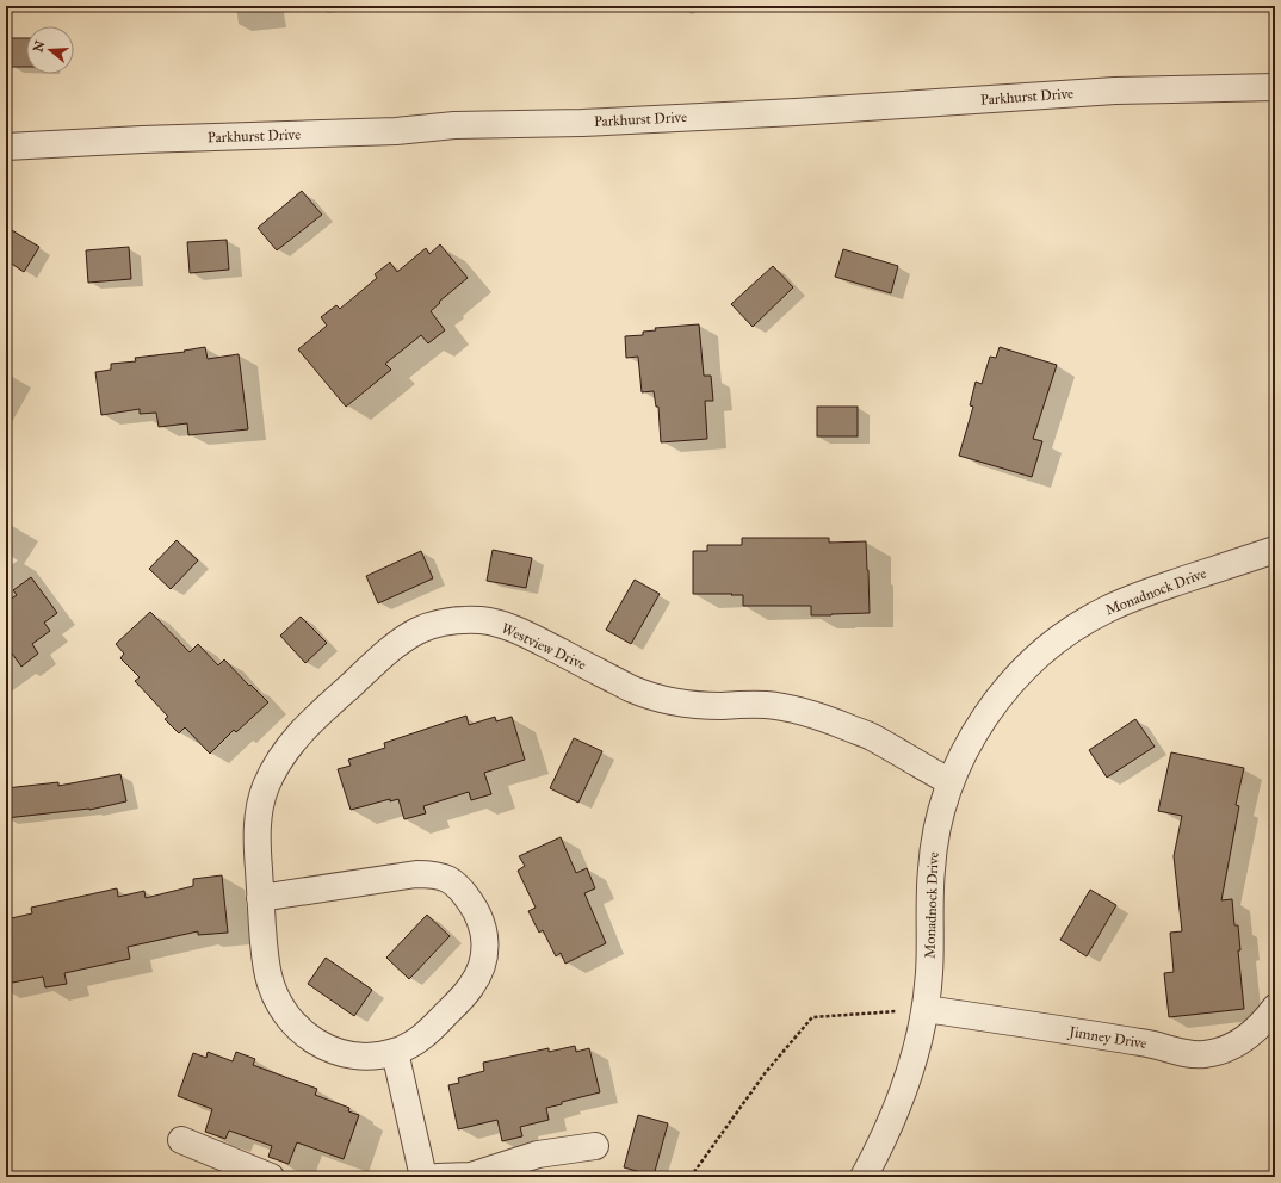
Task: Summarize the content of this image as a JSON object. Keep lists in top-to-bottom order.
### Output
{
  "streets": {
    "street": [
      "Parkhurst Drive",
      "Monadnock Drive",
      "Westview Drive",
      "Jimney Drive"
    ]
  },
  "crossings": [
    ["Monadnock Drive", "Westview Drive"],
    ["Monadnock Drive", "Jimney Drive"]
  ],
  "north": "left"
}
